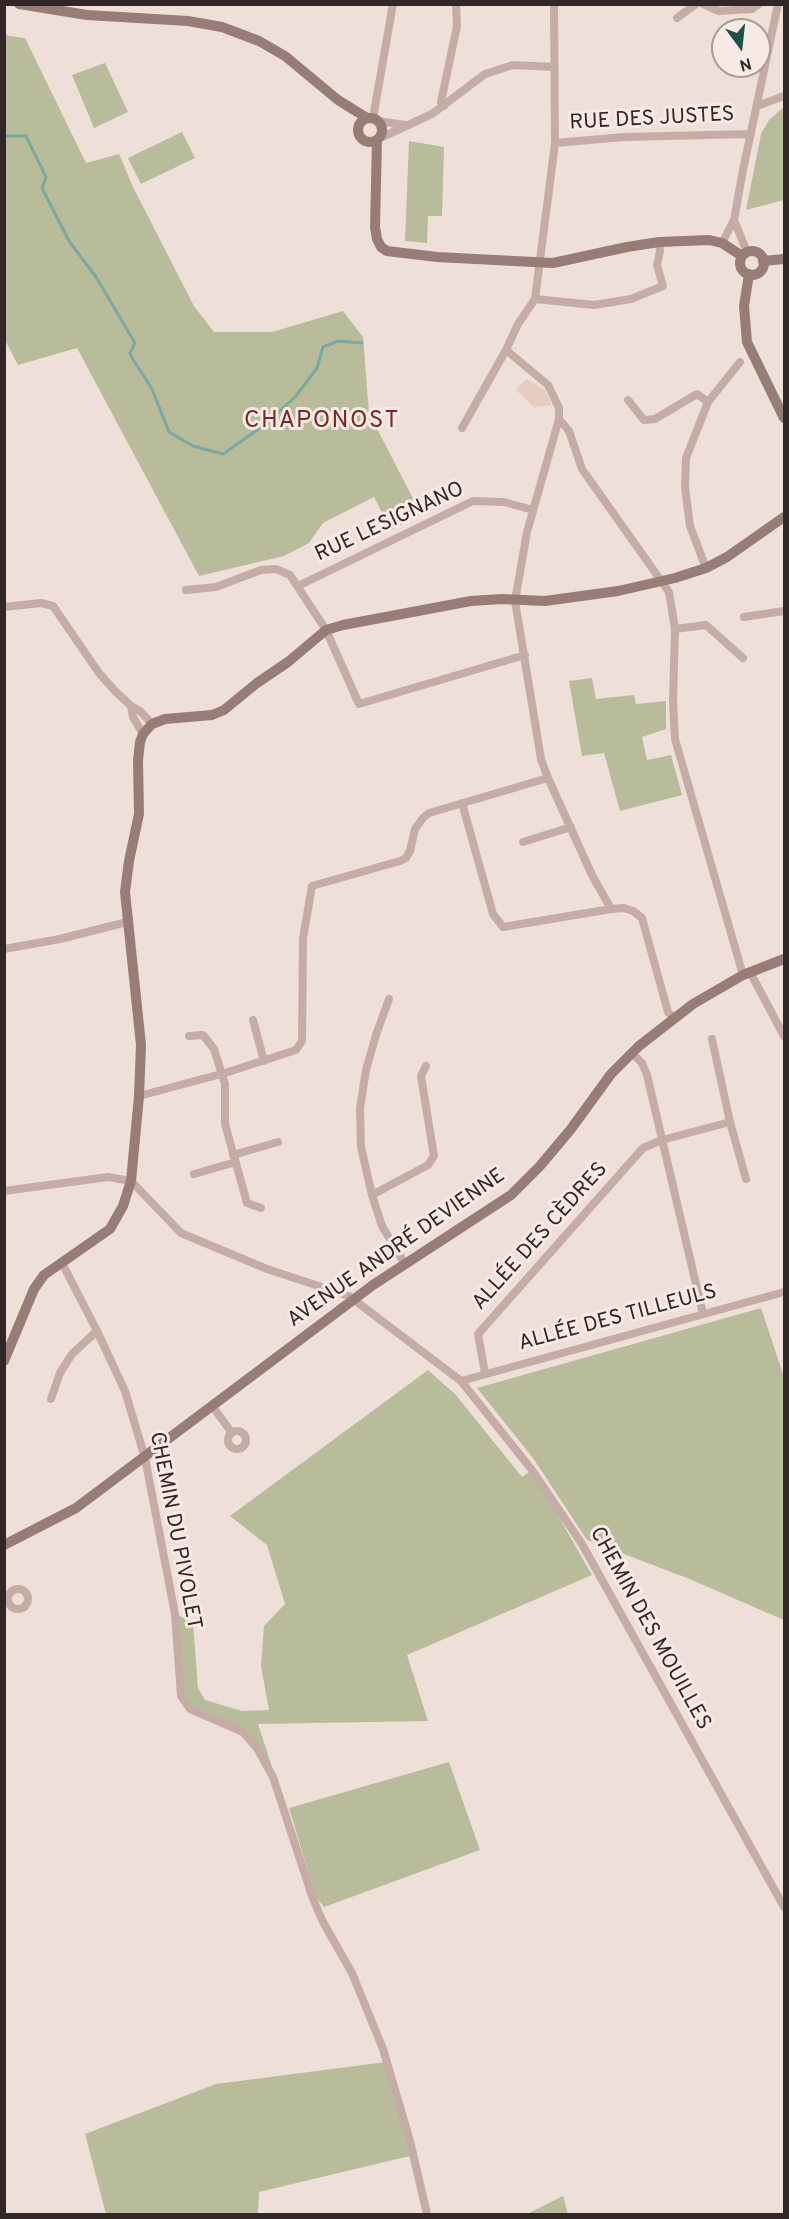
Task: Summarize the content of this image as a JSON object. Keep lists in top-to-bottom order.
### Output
{
  "streets": {
    "main road": ["AVENUE ANDRÉ DEVIENNE"],
    "street": [
      "RUE DES JUSTES",
      "RUE LESIGNANO",
      "ALLÉE DES CÈDRES",
      "ALLÉE DES TILLEULS",
      "CHEMIN DU PIVOLET",
      "CHEMIN DES MOUILLES"
    ]
  },
  "crossings": [
    ["ALLÉE DES CÈDRES", "ALLÉE DES TILLEULS"],
    ["AVENUE ANDRÉ DEVIENNE", "CHEMIN DU PIVOLET"],
    ["AVENUE ANDRÉ DEVIENNE", "CHEMIN DES MOUILLES"],
    ["ALLÉE DES TILLEULS", "CHEMIN DES MOUILLES"]
  ],
  "districts": ["CHAPONOST"],
  "north": "bottom"
}
